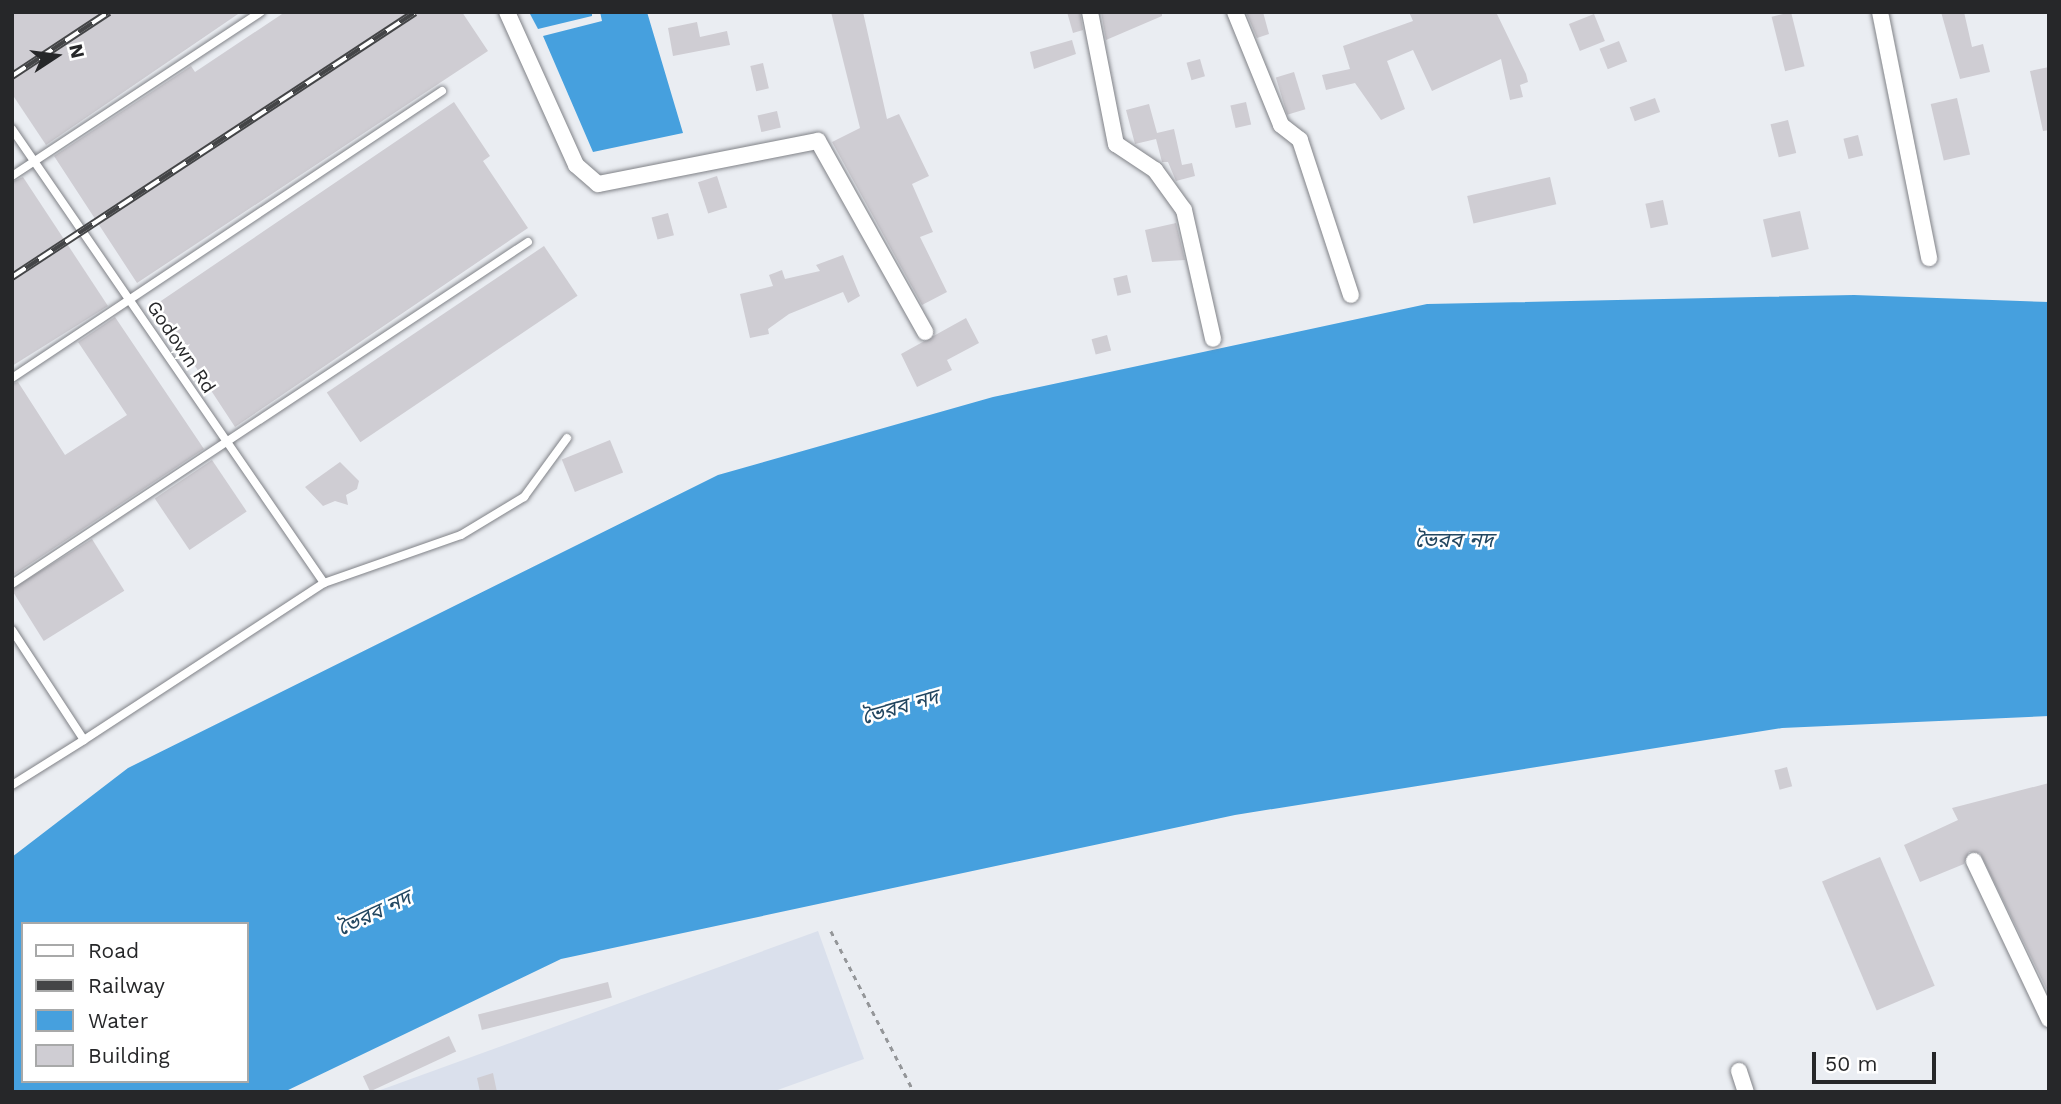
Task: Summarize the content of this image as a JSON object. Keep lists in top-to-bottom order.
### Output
{
  "streets": {
    "lane": ["Godown Rd"]
  },
  "water": ["ভৈরব নদ"],
  "legend": [
    "Road",
    "Railway",
    "Water",
    "Building"
  ],
  "scale_bar": "50 m",
  "north": "right"
}
